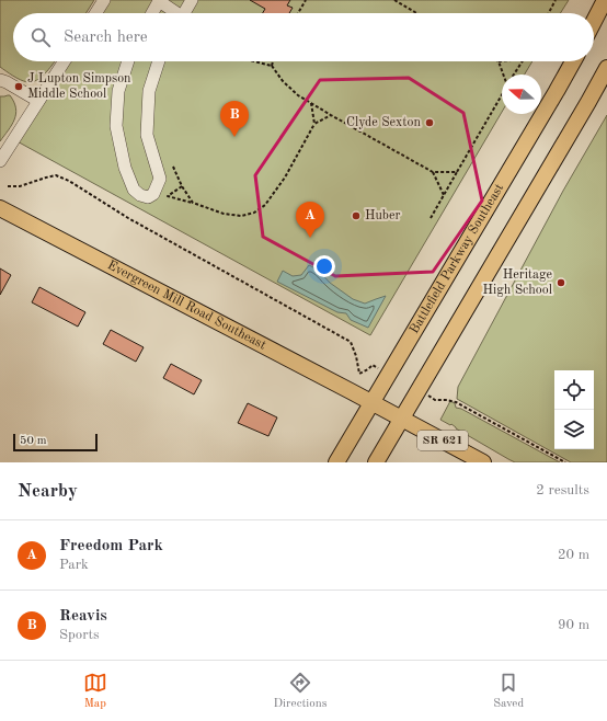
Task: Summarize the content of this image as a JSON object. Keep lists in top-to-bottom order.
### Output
{
  "streets": {
    "main road": ["Battlefield Parkway Southeast", "Evergreen Mill Road Southeast", "SR 621"]
  },
  "crossings": [
    ["Battlefield Parkway Southeast", "Evergreen Mill Road Southeast"],
    ["Battlefield Parkway Southeast", "SR 621"],
    ["Evergreen Mill Road Southeast", "SR 621"]
  ],
  "places": [
    "J Lupton Simpson Middle School",
    "Clyde Sexton",
    "Huber",
    "Heritage High School"
  ],
  "scale_bar": "50 m",
  "north": "left",
  "page": {
    "search": "Search here",
    "pins": ["B", "A"],
    "scale": "50 m",
    "heading": ["Nearby", "2 results"],
    "list": [
      {
        "mark": "A",
        "name": "Freedom Park",
        "note": "Park",
        "value": "20 m"
      },
      {
        "mark": "B",
        "name": "Reavis",
        "note": "Sports",
        "value": "90 m"
      }
    ],
    "nav": ["Map", "Directions", "Saved"]
  }
}
